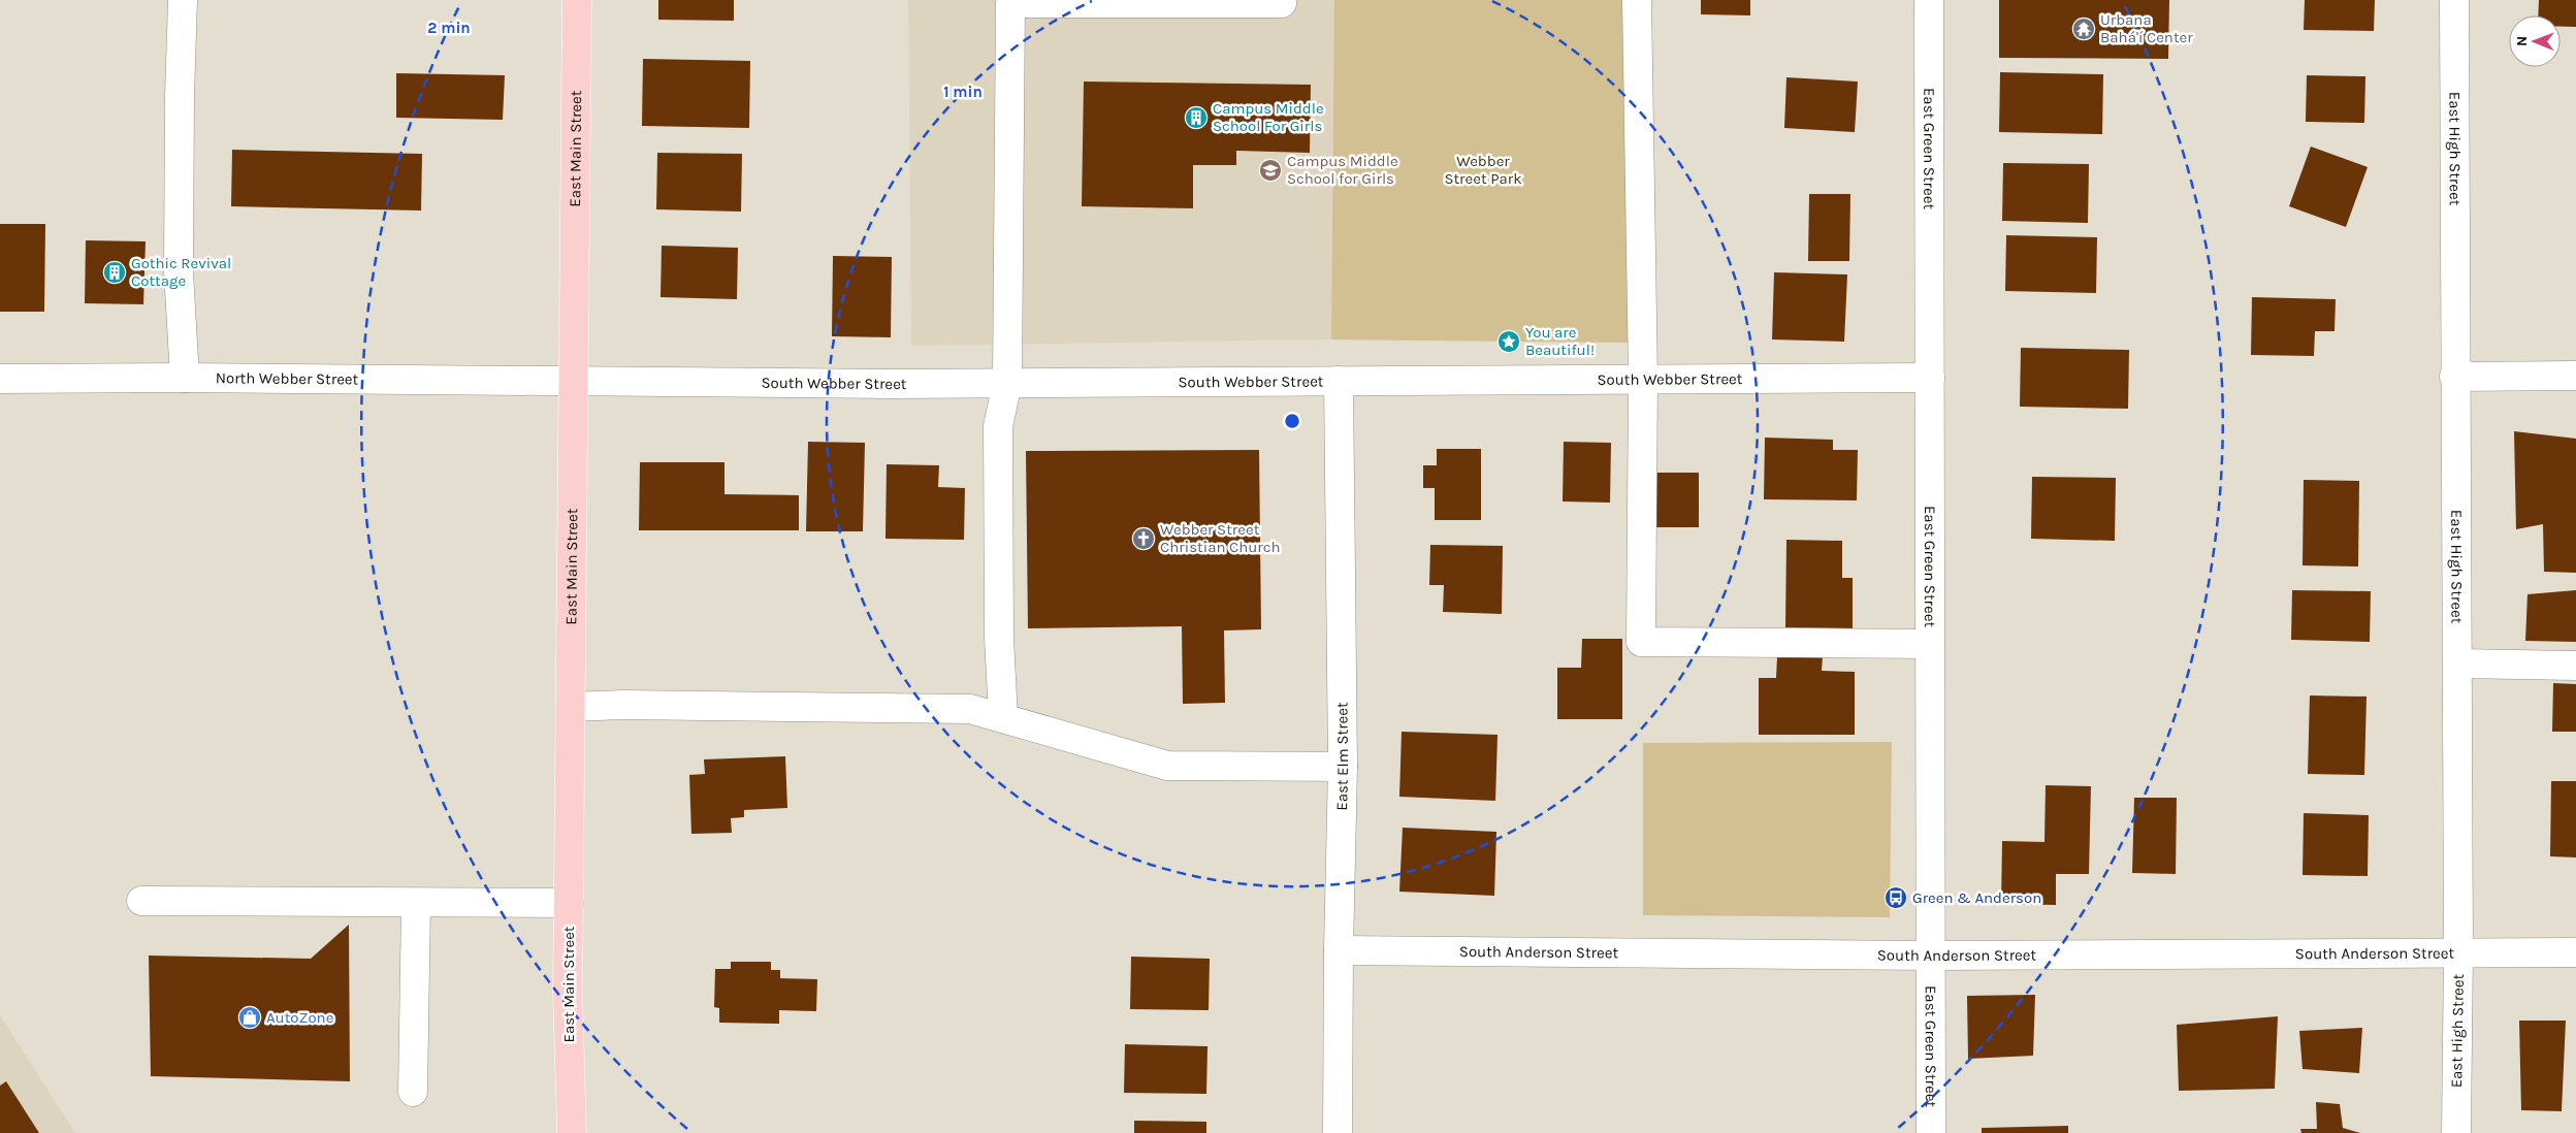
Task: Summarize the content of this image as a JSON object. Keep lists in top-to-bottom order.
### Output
{
  "streets": {
    "main road": ["East Main Street"],
    "street": [
      "East Green Street",
      "East High Street",
      "North Webber Street",
      "South Webber Street",
      "East Elm Street",
      "South Anderson Street"
    ]
  },
  "crossings": [
    ["East Main Street", "North Webber Street"],
    ["East Main Street", "South Webber Street"],
    ["East Green Street", "South Webber Street"],
    ["East Green Street", "South Anderson Street"],
    ["East High Street", "South Anderson Street"],
    ["North Webber Street", "South Webber Street"],
    ["South Webber Street", "East Elm Street"],
    ["East Elm Street", "South Anderson Street"]
  ],
  "parks": ["Webber Street Park"],
  "places": {
    "temple": ["Urbana Bahá'í Center"],
    "building": ["Campus Middle School For Girls", "Gothic Revival Cottage"],
    "school or university": ["Campus Middle School for Girls"],
    "place": ["You are Beautiful!"],
    "church": ["Webber Street Christian Church"],
    "bus stop": ["Green & Anderson"],
    "shop": ["AutoZone"]
  },
  "north": "left",
  "rings": ["2 min", "1 min"]
}
